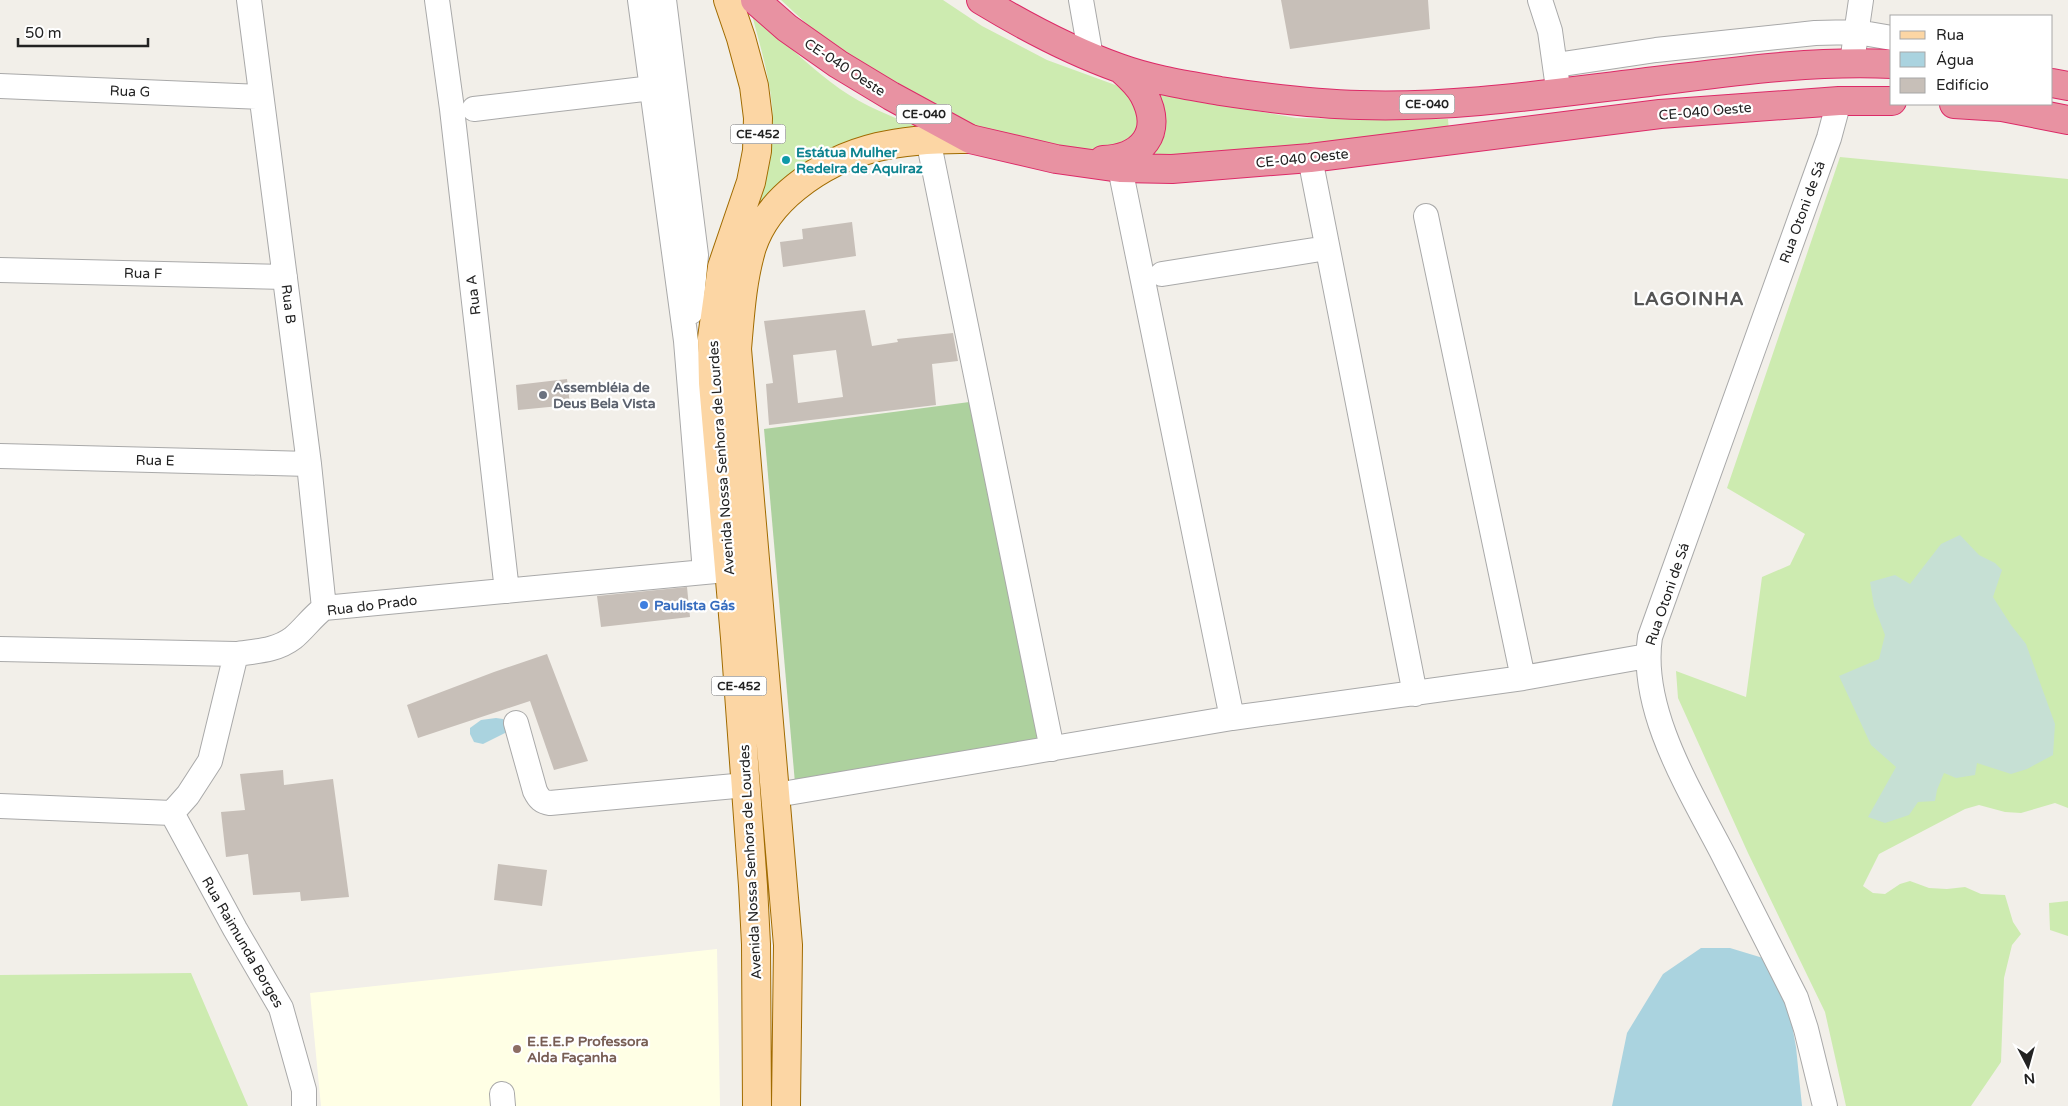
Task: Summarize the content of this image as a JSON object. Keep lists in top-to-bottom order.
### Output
{
  "streets": {
    "highway": ["CE-040 Oeste", "CE-040"],
    "main road": ["CE-452", "Avenida Nossa Senhora de Lourdes"],
    "street": [
      "Rua G",
      "Rua Otoni de Sá",
      "Rua F",
      "Rua A",
      "Rua B",
      "Rua E",
      "Rua do Prado",
      "Rua Raimunda Borges"
    ]
  },
  "crossings": [
    ["CE-040 Oeste", "CE-452"],
    ["CE-040 Oeste", "Rua Otoni de Sá"],
    ["Rua G", "Rua B"],
    ["CE-452", "Avenida Nossa Senhora de Lourdes"],
    ["Rua F", "Rua B"],
    ["Rua A", "Rua do Prado"],
    ["Rua B", "Rua E"],
    ["Rua B", "Rua do Prado"],
    ["Avenida Nossa Senhora de Lourdes", "Rua do Prado"]
  ],
  "districts": ["LAGOINHA"],
  "places": [
    "Estátua Mulher Redeira de Aquiraz",
    "Assembléia de Deus Bela Vista",
    "Paulista Gás",
    "E.E.E.P Professora Alda Façanha"
  ],
  "legend": ["Rua", "Água", "Edifício"],
  "scale_bar": "50 m",
  "north": "bottom"
}
